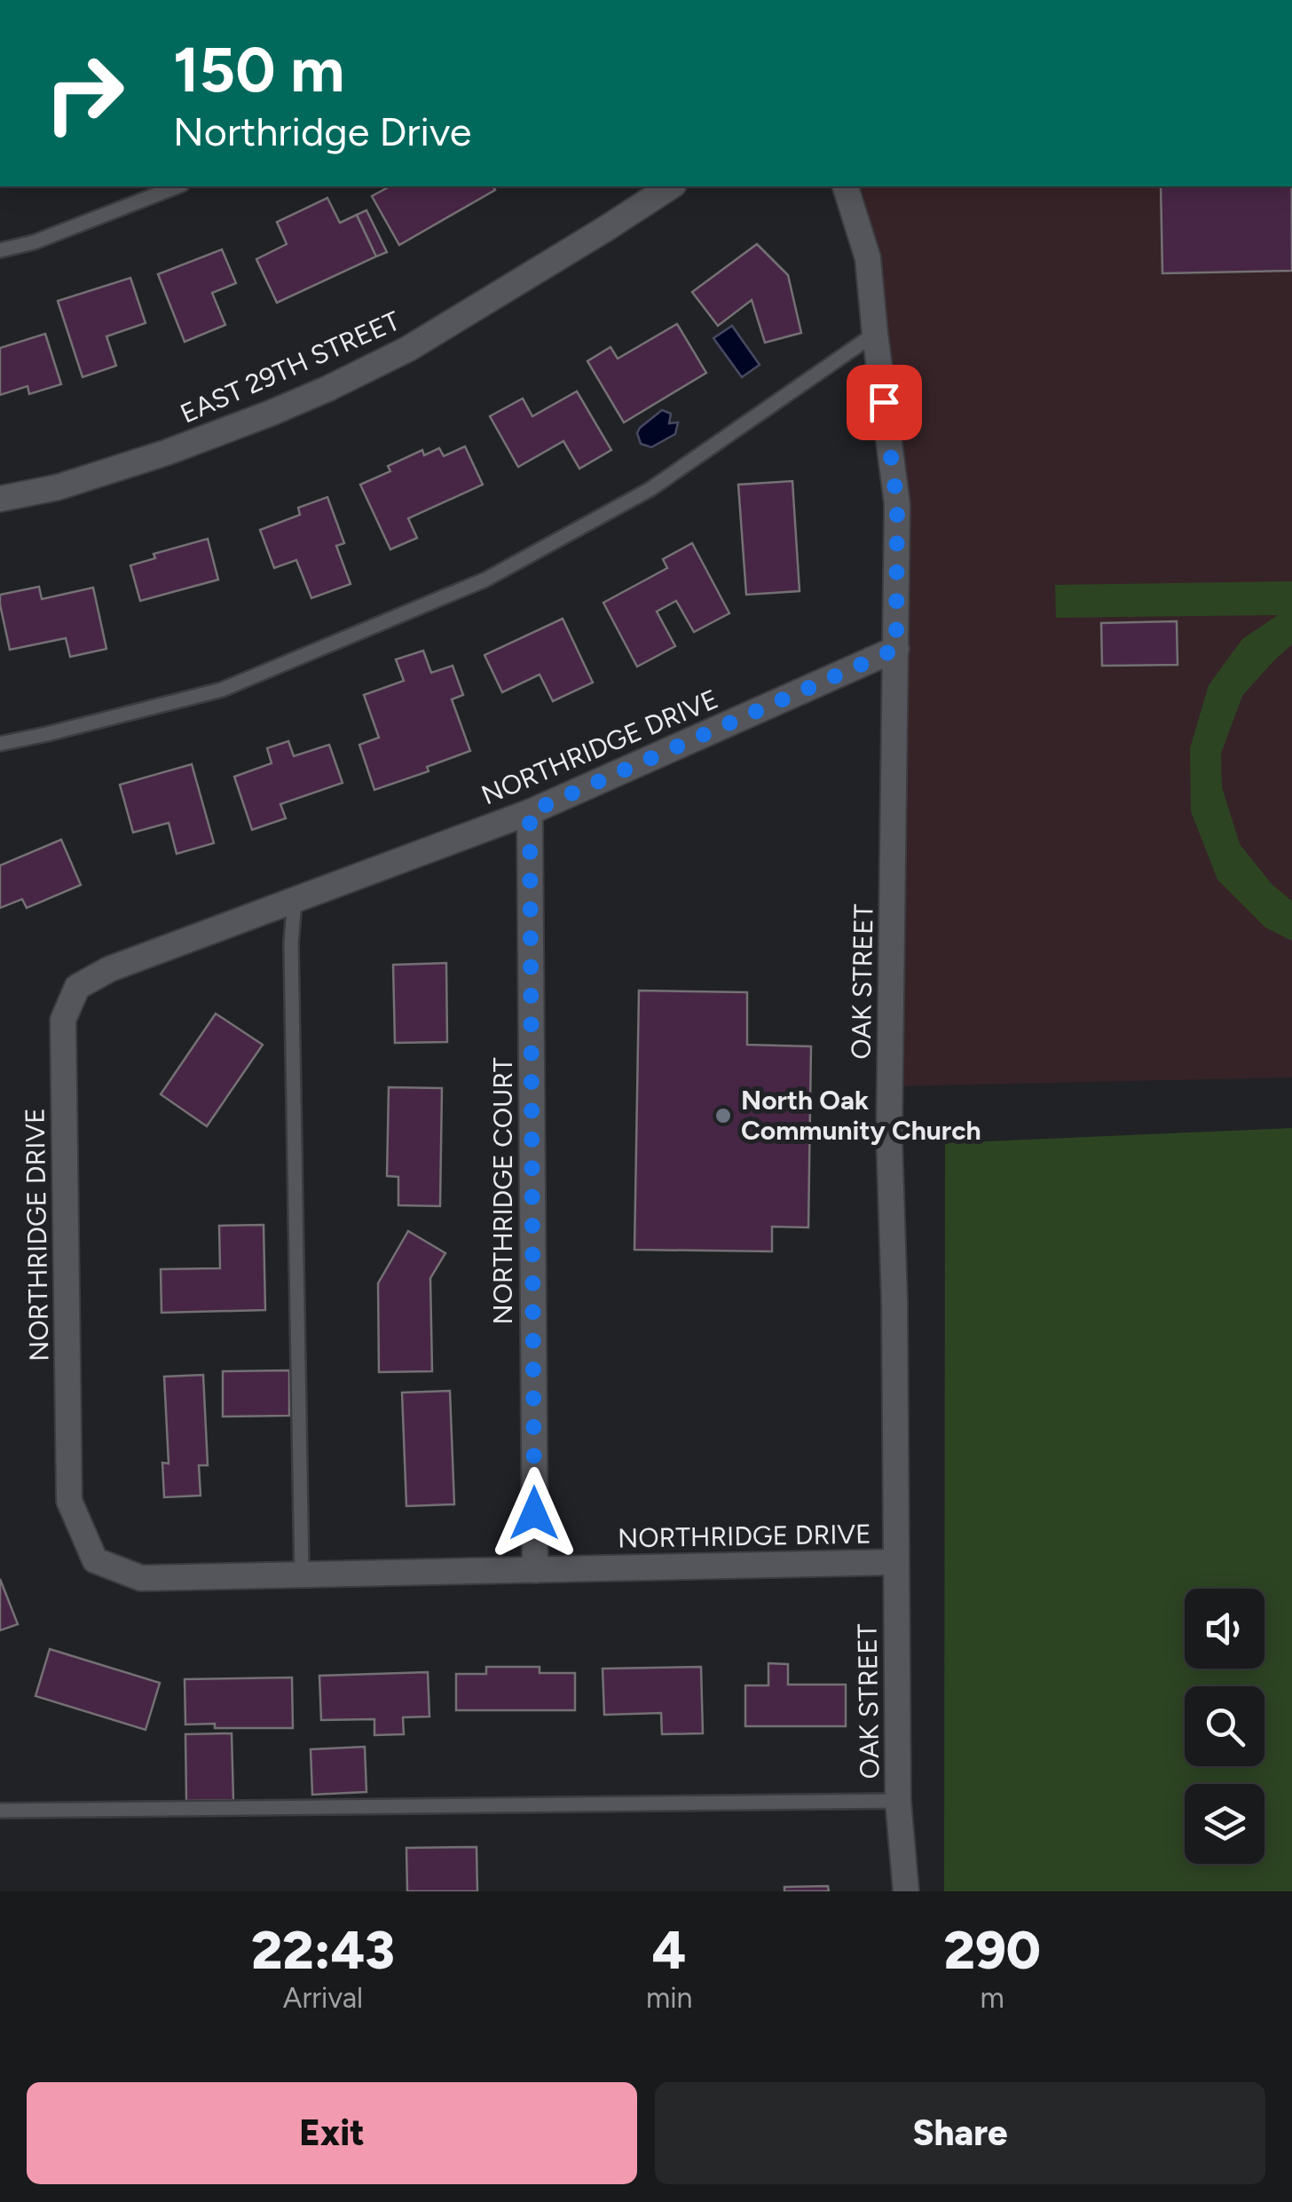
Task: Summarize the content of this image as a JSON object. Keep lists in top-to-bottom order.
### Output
{
  "streets": {
    "street": [
      "EAST 29TH STREET",
      "NORTHRIDGE DRIVE",
      "OAK STREET",
      "NORTHRIDGE COURT"
    ]
  },
  "crossings": [
    ["NORTHRIDGE DRIVE", "OAK STREET"],
    ["NORTHRIDGE DRIVE", "NORTHRIDGE COURT"]
  ],
  "places": ["North Oak Community Church"],
  "page": {
    "turn": ["150 m", "Northridge Drive"],
    "eta": [
      "22:43",
      "Arrival",
      "4",
      "min",
      "290",
      "m"
    ],
    "buttons": ["Exit", "Share"]
  }
}
